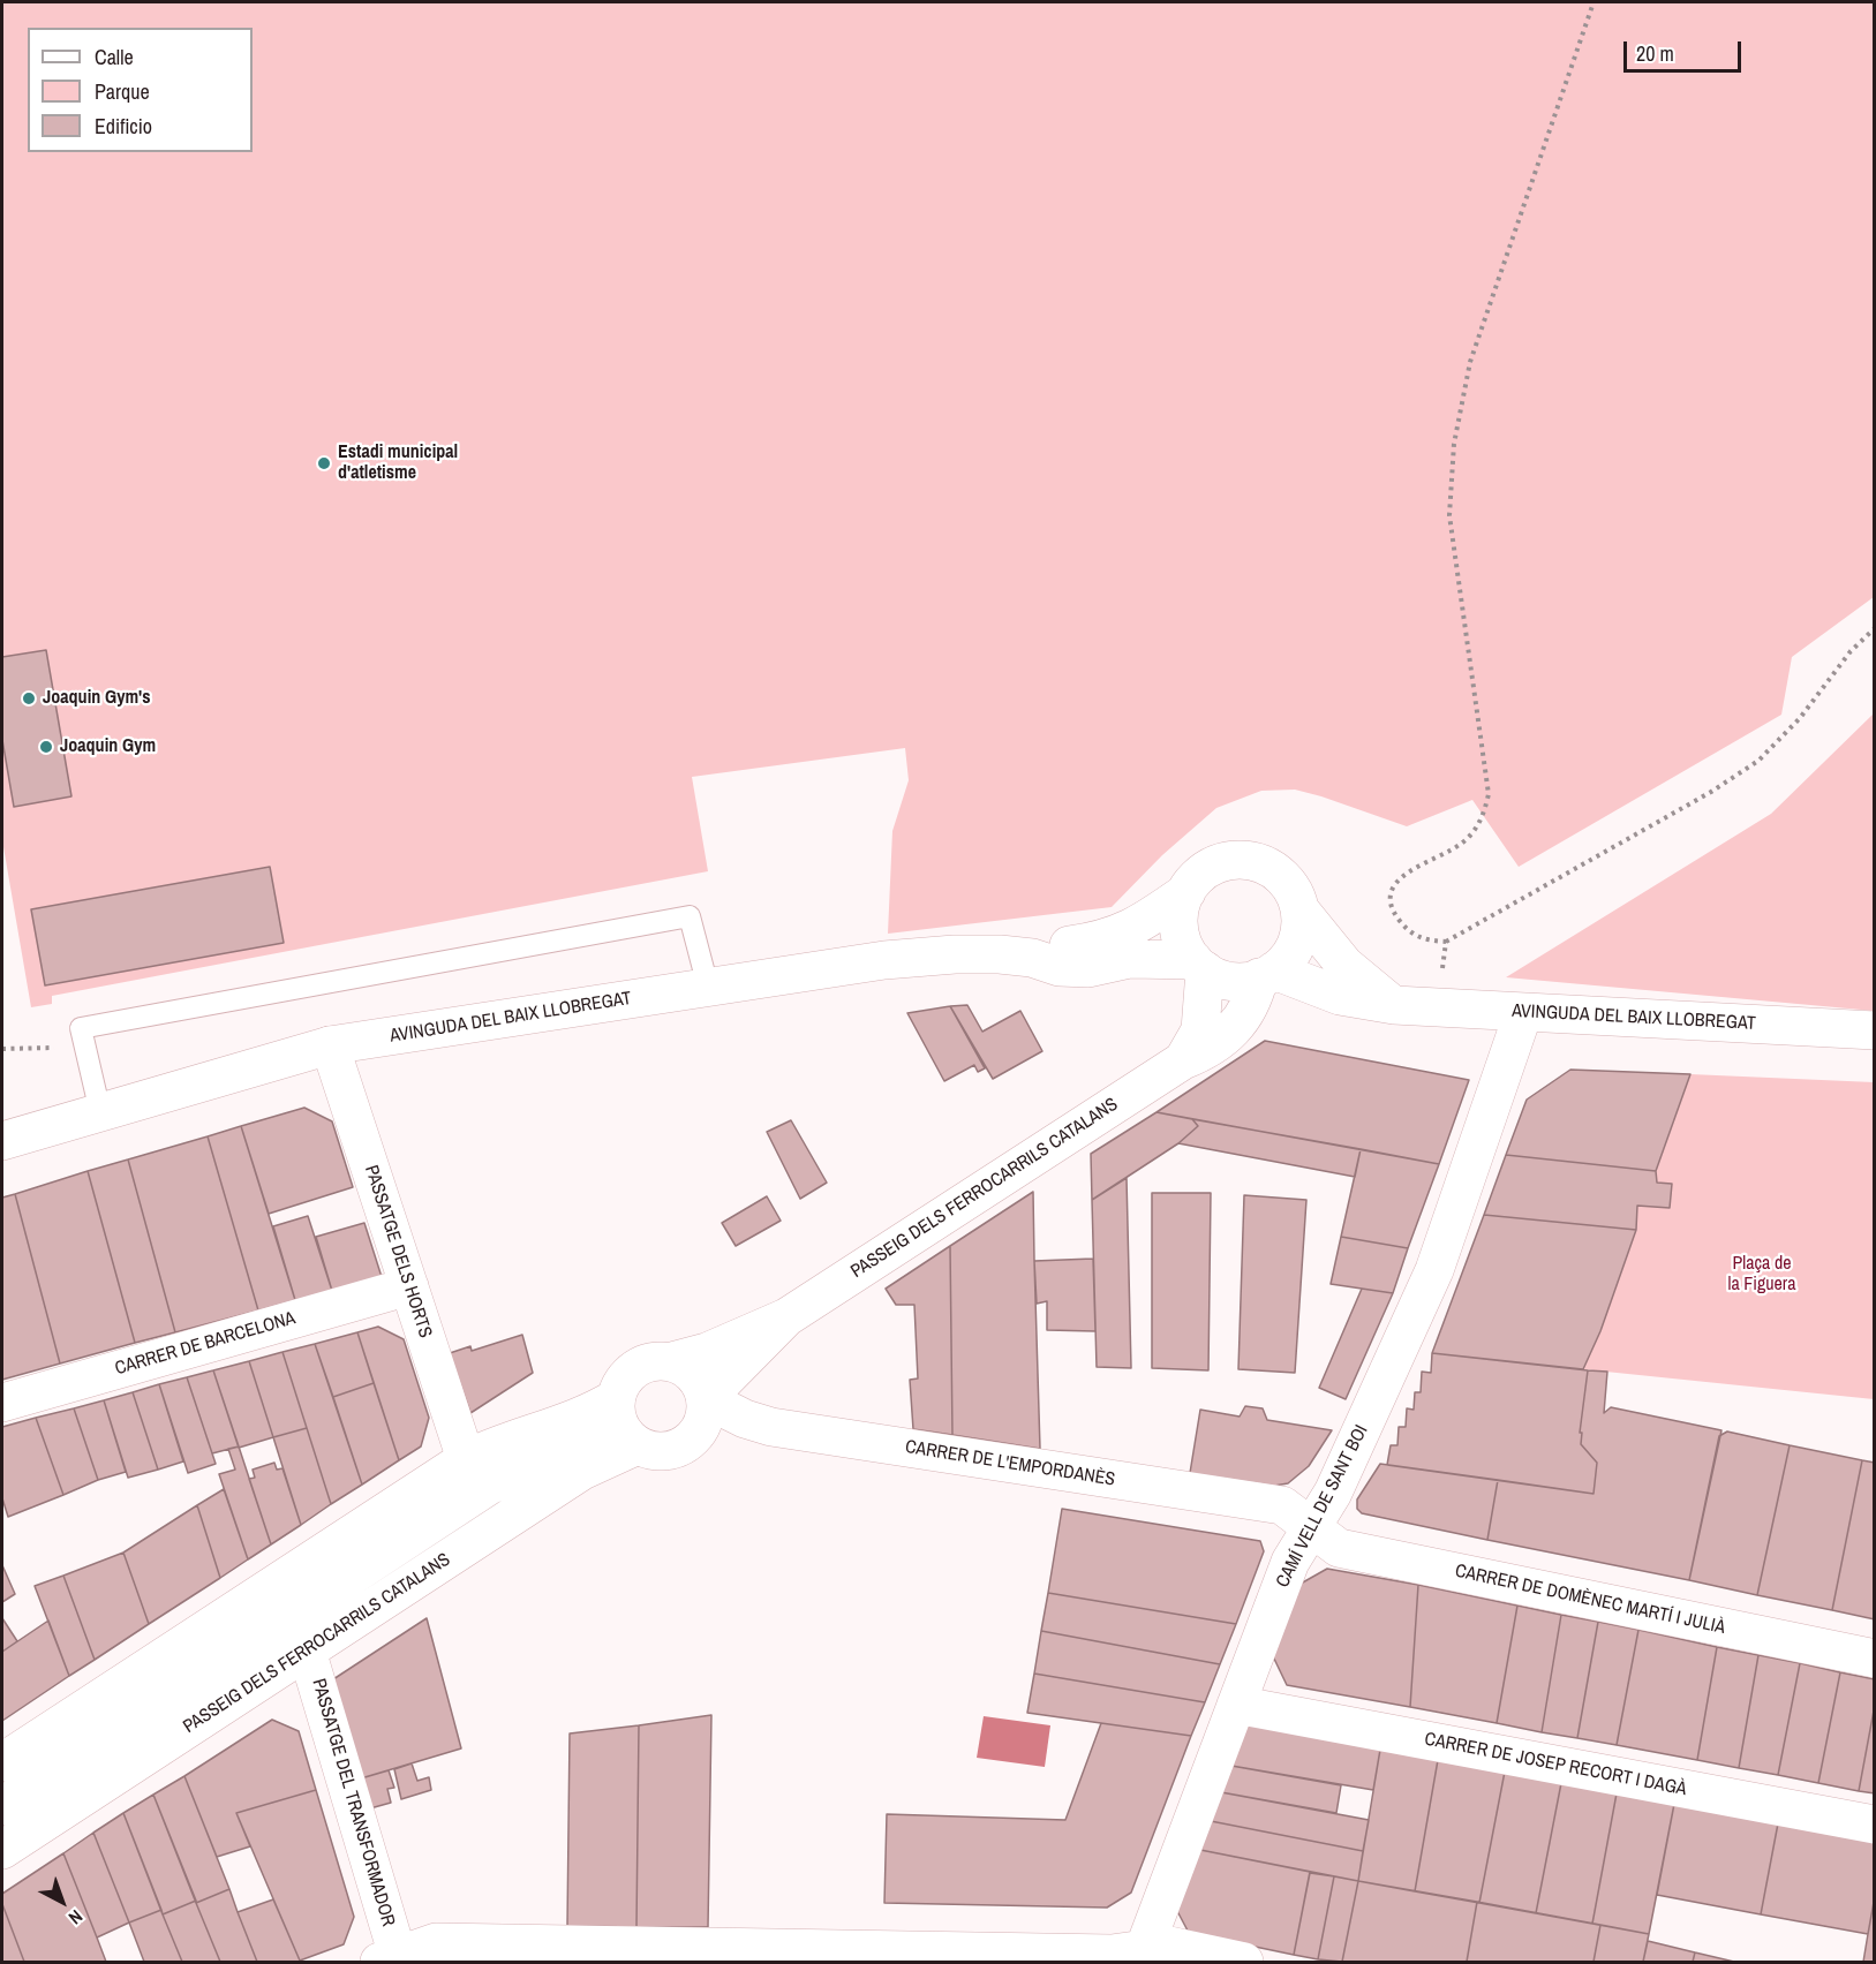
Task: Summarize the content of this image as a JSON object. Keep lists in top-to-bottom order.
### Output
{
  "streets": {
    "street": [
      "AVINGUDA DEL BAIX LLOBREGAT",
      "PASSEIG DELS FERROCARRILS CATALANS",
      "PASSATGE DELS HORTS",
      "CARRER DE BARCELONA",
      "CARRER DE L'EMPORDANÈS",
      "CAMÍ VELL DE SANT BOI",
      "CARRER DE DOMÈNEC MARTÍ I JULIÀ",
      "CARRER DE JOSEP RECORT I DAGÀ",
      "PASSATGE DEL TRANSFORMADOR"
    ]
  },
  "crossings": [
    ["AVINGUDA DEL BAIX LLOBREGAT", "PASSEIG DELS FERROCARRILS CATALANS"],
    ["AVINGUDA DEL BAIX LLOBREGAT", "PASSATGE DELS HORTS"],
    ["AVINGUDA DEL BAIX LLOBREGAT", "CAMÍ VELL DE SANT BOI"],
    ["PASSEIG DELS FERROCARRILS CATALANS", "CARRER DE L'EMPORDANÈS"],
    ["PASSEIG DELS FERROCARRILS CATALANS", "PASSATGE DEL TRANSFORMADOR"],
    ["PASSATGE DELS HORTS", "CARRER DE BARCELONA"],
    ["CARRER DE L'EMPORDANÈS", "CAMÍ VELL DE SANT BOI"],
    ["CARRER DE L'EMPORDANÈS", "CARRER DE DOMÈNEC MARTÍ I JULIÀ"],
    ["CAMÍ VELL DE SANT BOI", "CARRER DE DOMÈNEC MARTÍ I JULIÀ"],
    ["CAMÍ VELL DE SANT BOI", "CARRER DE JOSEP RECORT I DAGÀ"]
  ],
  "parks": ["Plaça de la Figuera"],
  "places": ["Estadi municipal d'atletisme", "Joaquin Gym's", "Joaquin Gym"],
  "legend": ["Calle", "Parque", "Edificio"],
  "scale_bar": "20 m",
  "north": "bottom right"
}
